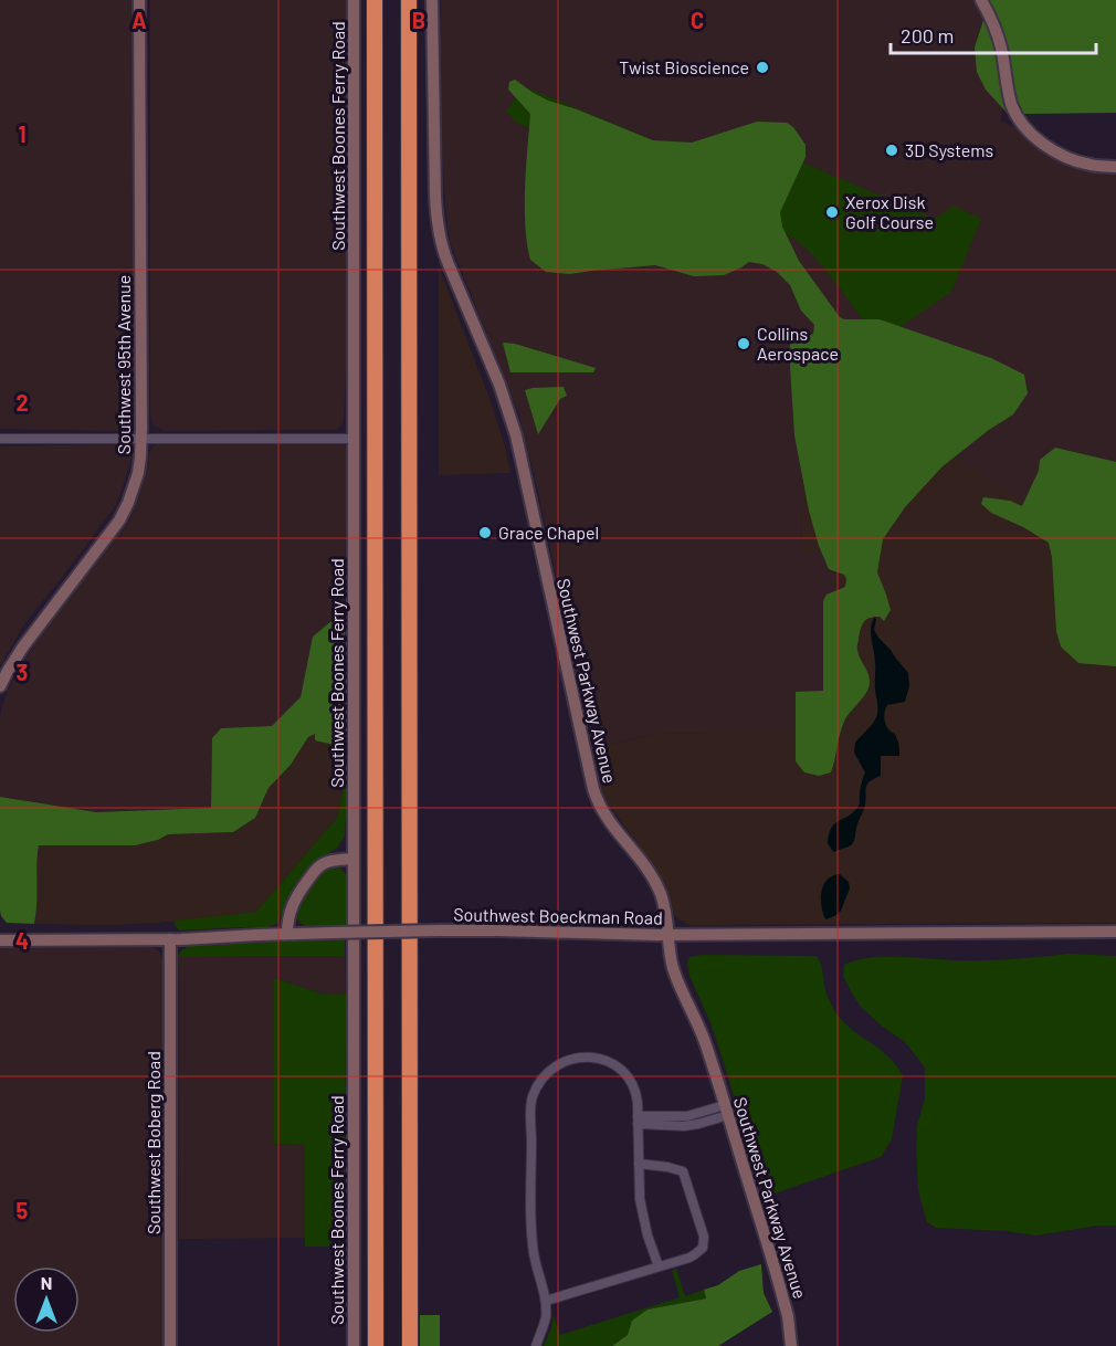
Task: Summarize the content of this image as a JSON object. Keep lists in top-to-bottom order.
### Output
{
  "streets": {
    "street": [
      "Southwest Boones Ferry Road",
      "Southwest 95th Avenue",
      "Southwest Parkway Avenue",
      "Southwest Boeckman Road",
      "Southwest Boberg Road"
    ]
  },
  "crossings": [
    ["Southwest Parkway Avenue", "Southwest Boeckman Road"],
    ["Southwest Boeckman Road", "Southwest Boberg Road"]
  ],
  "places": [
    "Twist Bioscience",
    "3D Systems",
    "Xerox Disk Golf Course",
    "Collins Aerospace",
    "Grace Chapel"
  ],
  "scale_bar": "200 m",
  "north": "top",
  "grid": {
    "columns": ["A", "B", "C"],
    "rows": [
      "1",
      "2",
      "3",
      "4",
      "5"
    ]
  }
}
